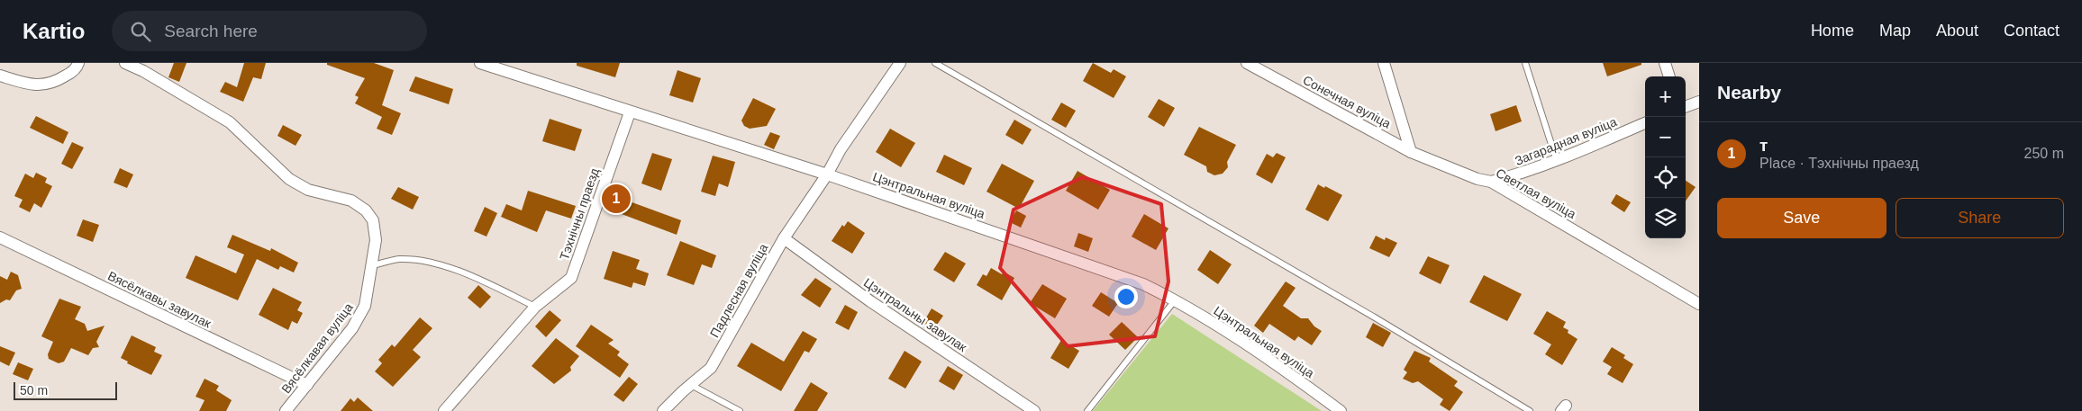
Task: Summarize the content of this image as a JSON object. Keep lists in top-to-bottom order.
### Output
{
  "streets": {
    "street": [
      "Сонечная вуліца",
      "Загарадная вуліца",
      "Светлая вуліца",
      "Цэнтральная вуліца",
      "Тэхнічны праезд",
      "Падлесная вуліца",
      "Вясёлкавы завулак",
      "Цэнтральны завулак",
      "Вясёлкавая вуліца"
    ]
  },
  "crossings": [
    ["Сонечная вуліца", "Светлая вуліца"],
    ["Загарадная вуліца", "Светлая вуліца"],
    ["Цэнтральная вуліца", "Тэхнічны праезд"],
    ["Цэнтральная вуліца", "Падлесная вуліца"],
    ["Падлесная вуліца", "Цэнтральны завулак"],
    ["Вясёлкавы завулак", "Вясёлкавая вуліца"]
  ],
  "scale_bar": "50 m",
  "page": {
    "header": "Kartio",
    "search": "Search here",
    "nav": [
      "Home",
      "Map",
      "About",
      "Contact"
    ],
    "heading": "Nearby",
    "map_buttons": ["+", "−"],
    "list": [
      {
        "mark": "1",
        "name": "т",
        "note": "Place · Тэхнічны праезд",
        "value": "250 m"
      }
    ],
    "pins": "1",
    "buttons": ["Save", "Share"],
    "scale": "50 m"
  }
}
